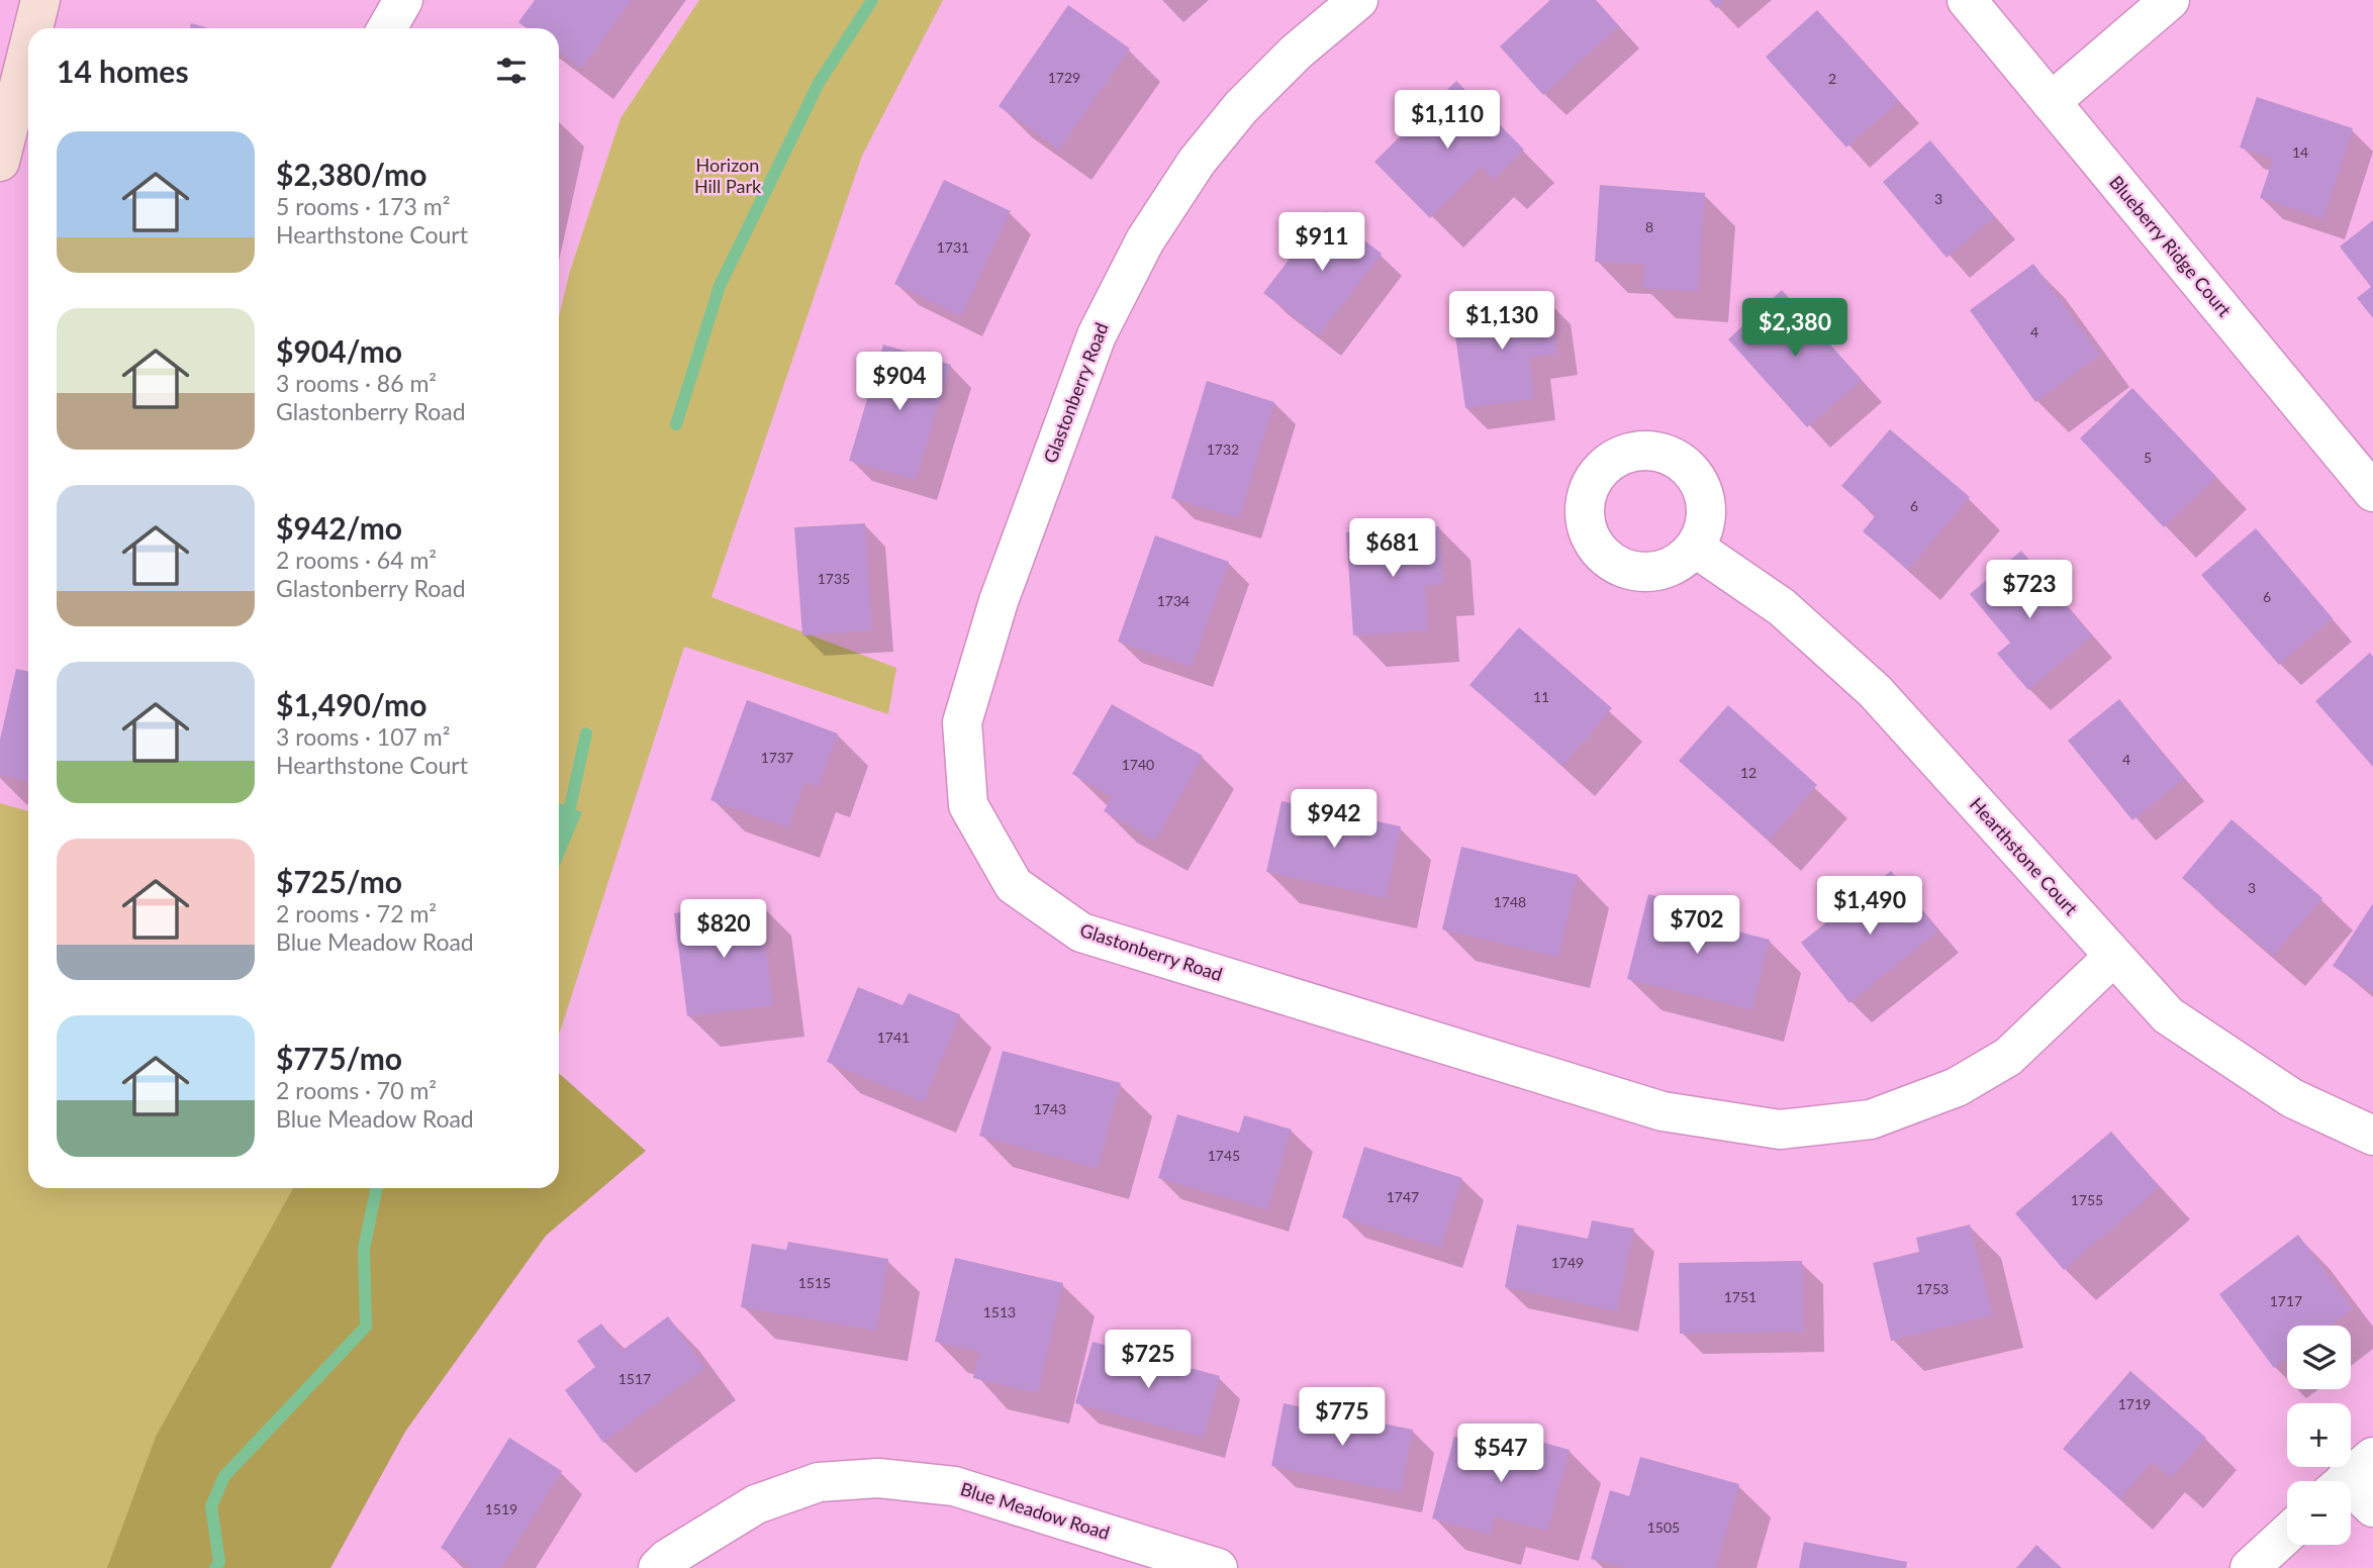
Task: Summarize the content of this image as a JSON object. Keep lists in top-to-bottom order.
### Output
{
  "streets": {
    "street": [
      "Blueberry Ridge Court",
      "Glastonberry Road",
      "Hearthstone Court",
      "Blue Meadow Road"
    ]
  },
  "crossings": [
    ["Glastonberry Road", "Hearthstone Court"]
  ],
  "parks": ["Horizon Hill Park"],
  "house_numbers": [
    "1729",
    "2",
    "14",
    "3",
    "8",
    "1731",
    "4",
    "1732",
    "5",
    "6",
    "1735",
    "6",
    "1734",
    "11",
    "1737",
    "4",
    "1740",
    "12",
    "3",
    "1748",
    "1741",
    "1743",
    "1745",
    "1747",
    "1755",
    "1749",
    "1515",
    "1753",
    "1751",
    "1717",
    "1513",
    "1517",
    "1719",
    "1519",
    "1505"
  ],
  "page": {
    "heading": "14 homes",
    "price": [
      "$1,110",
      "$911",
      "$1,130",
      "$2,380",
      "$904",
      "$681",
      "$723",
      "$942",
      "$1,490",
      "$702",
      "$820",
      "$725",
      "$775",
      "$547"
    ],
    "list": [
      {
        "name": "$2,380/mo",
        "note": "5 rooms · 173 m² · Hearthstone Court"
      },
      {
        "name": "$904/mo",
        "note": "3 rooms · 86 m² · Glastonberry Road"
      },
      {
        "name": "$942/mo",
        "note": "2 rooms · 64 m² · Glastonberry Road"
      },
      {
        "name": "$1,490/mo",
        "note": "3 rooms · 107 m² · Hearthstone Court"
      },
      {
        "name": "$725/mo",
        "note": "2 rooms · 72 m² · Blue Meadow Road"
      },
      {
        "name": "$775/mo",
        "note": "2 rooms · 70 m² · Blue Meadow Road"
      }
    ],
    "map_buttons": ["+", "−"]
  }
}
